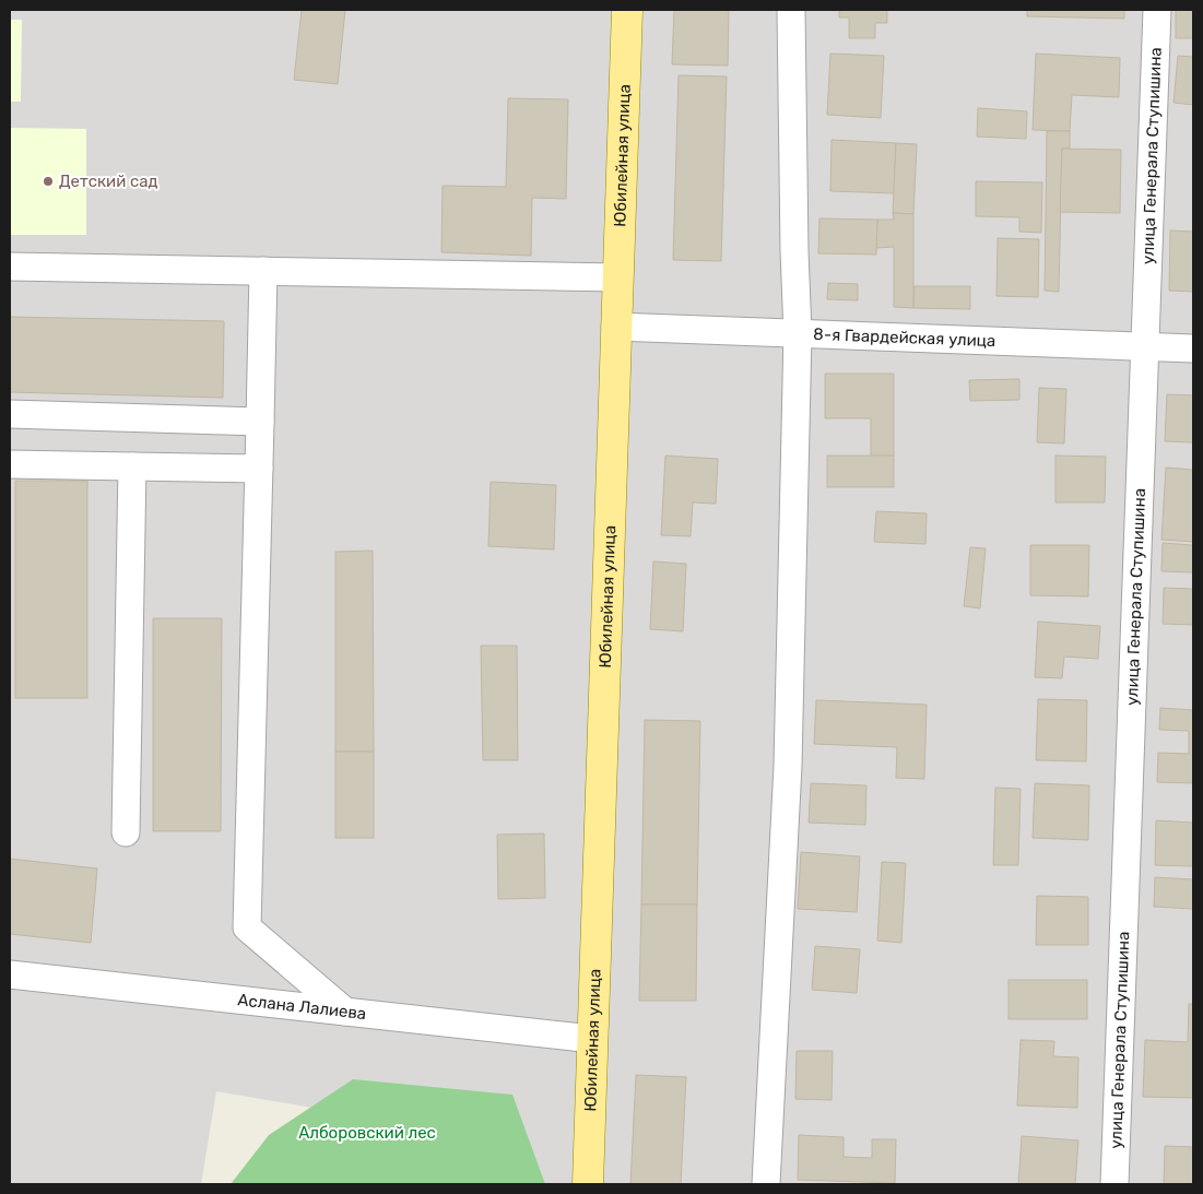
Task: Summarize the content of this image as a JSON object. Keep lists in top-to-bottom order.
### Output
{
  "streets": {
    "main road": ["Юбилейная улица"],
    "street": ["улица Генерала Ступишина", "8-я Гвардейская улица", "Аслана Лалиева"]
  },
  "crossings": [
    ["Юбилейная улица", "8-я Гвардейская улица"],
    ["Юбилейная улица", "Аслана Лалиева"],
    ["улица Генерала Ступишина", "8-я Гвардейская улица"]
  ],
  "parks": ["Алборовский лес"],
  "places": ["Детский сад"]
}
